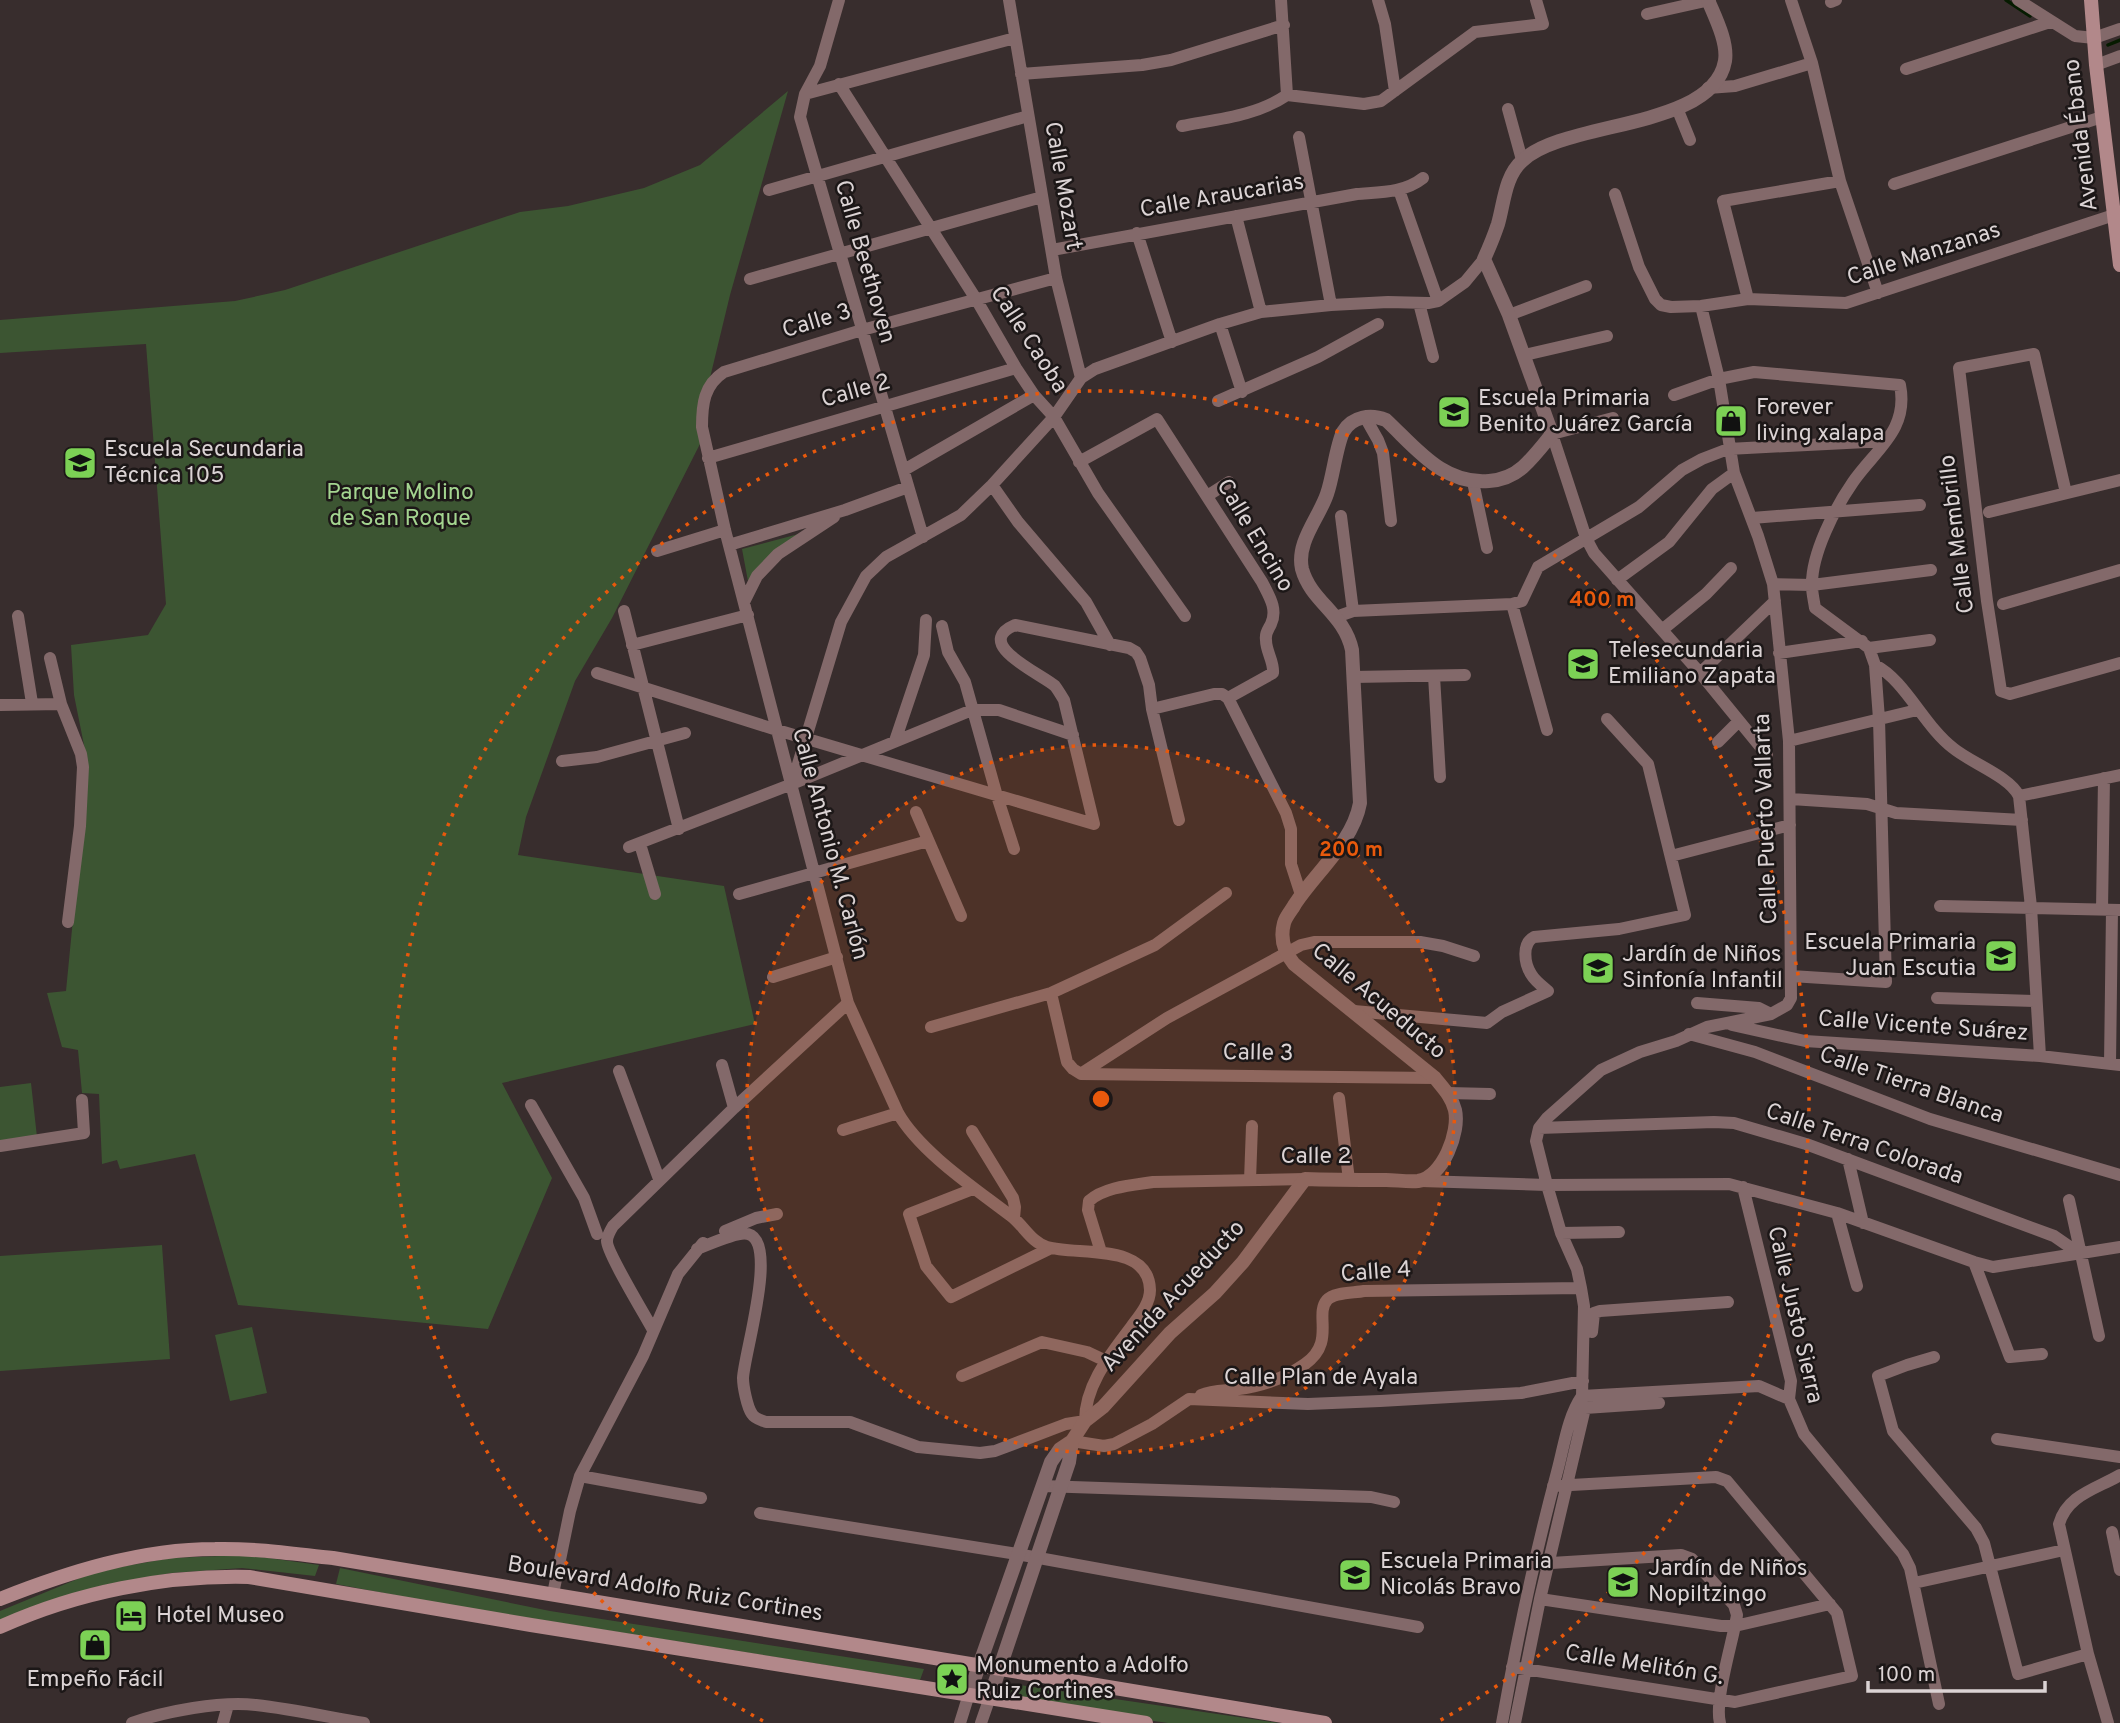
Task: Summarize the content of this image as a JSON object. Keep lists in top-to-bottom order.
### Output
{
  "streets": {
    "main road": ["Avenida Ébano", "Boulevard Adolfo Ruiz Cortines"],
    "street": [
      "Calle Mozart",
      "Calle Araucarias",
      "Calle Manzanas",
      "Calle Beethoven",
      "Calle 3",
      "Calle Caoba",
      "Calle 2",
      "Calle Membrillo",
      "Calle Encino",
      "Calle Puerto Vallarta",
      "Calle Antonio M. Carlón",
      "Calle Acueducto",
      "Calle Vicente Suárez",
      "Calle Tierra Blanca",
      "Calle Terra Colorada",
      "Calle 4",
      "Avenida Acueducto",
      "Calle Justo Sierra",
      "Calle Plan de Ayala",
      "Calle Melitón G."
    ]
  },
  "crossings": [
    ["Avenida Ébano", "Calle Manzanas"],
    ["Calle Mozart", "Calle Araucarias"],
    ["Calle Mozart", "Calle 3"],
    ["Calle Manzanas", "Calle Puerto Vallarta"],
    ["Calle Beethoven", "Calle 3"],
    ["Calle Beethoven", "Calle 2"],
    ["Calle 3", "Calle Caoba"],
    ["Calle 3", "Calle Antonio M. Carlón"],
    ["Calle 3", "Calle Acueducto"],
    ["Calle Caoba", "Calle 2"],
    ["Calle Caoba", "Calle Encino"],
    ["Calle 2", "Calle Antonio M. Carlón"],
    ["Calle 2", "Calle Acueducto"],
    ["Calle 2", "Calle Terra Colorada"],
    ["Calle 2", "Avenida Acueducto"],
    ["Calle 2", "Calle Justo Sierra"],
    ["Calle 4", "Calle Plan de Ayala"],
    ["Avenida Acueducto", "Boulevard Adolfo Ruiz Cortines"]
  ],
  "parks": ["Parque Molino de San Roque"],
  "places": {
    "school or university": [
      "Escuela Primaria Benito Juárez García",
      "Escuela Secundaria Técnica 105",
      "Telesecundaria Emiliano Zapata",
      "Escuela Primaria Juan Escutia",
      "Jardín de Niños Sinfonía Infantil",
      "Escuela Primaria Nicolás Bravo",
      "Jardín de Niños Nopiltzingo"
    ],
    "shop": ["Forever living xalapa", "Empeño Fácil"],
    "hotel": ["Hotel Museo"],
    "place": ["Monumento a Adolfo Ruiz Cortines"]
  },
  "scale_bar": "100 m",
  "rings": ["400 m", "200 m"]
}
